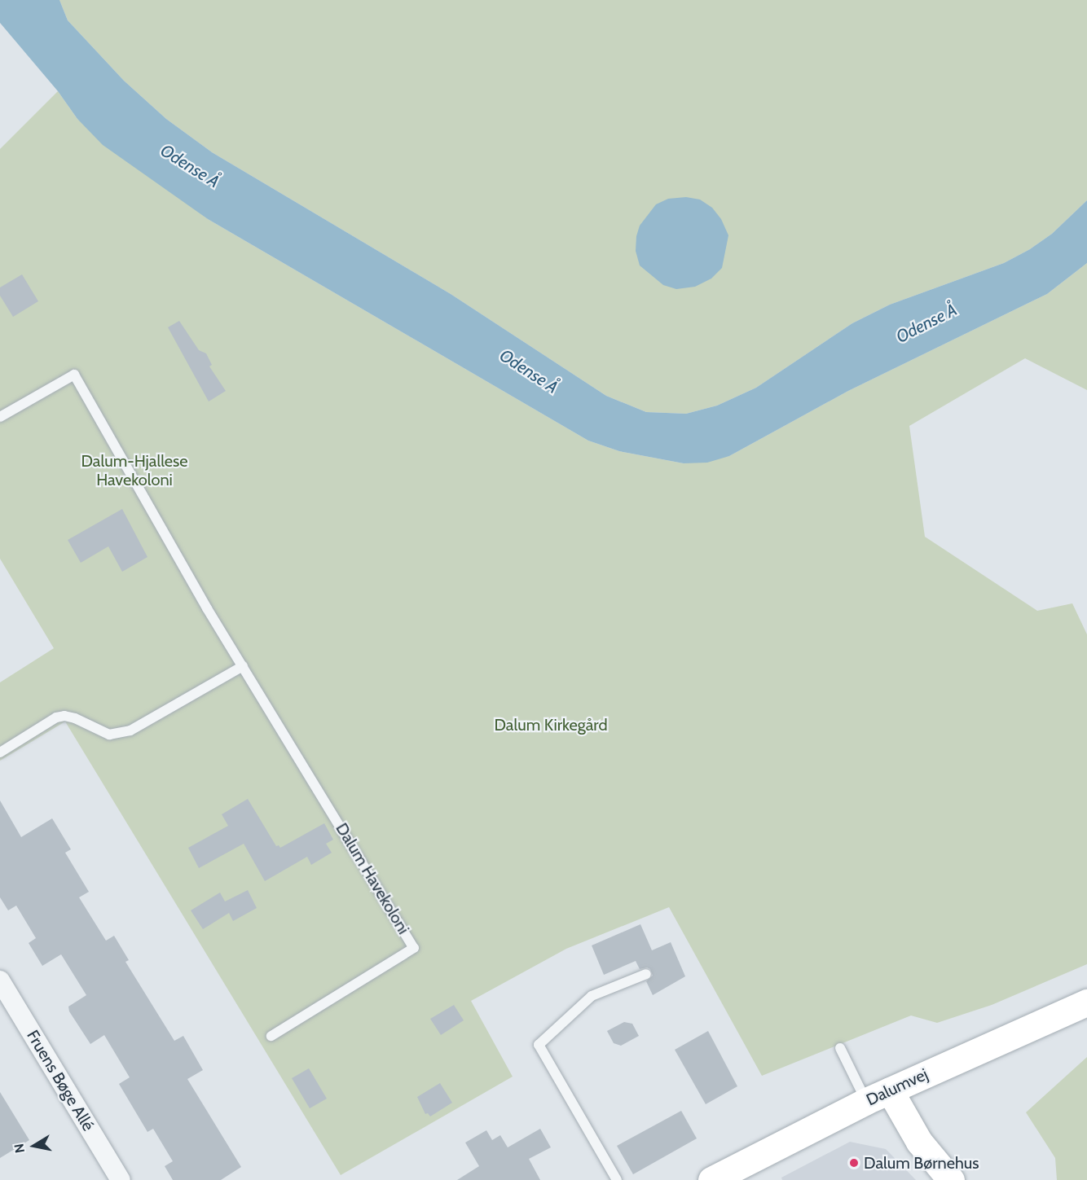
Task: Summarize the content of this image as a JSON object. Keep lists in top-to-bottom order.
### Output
{
  "streets": {
    "street": ["Fruens Bøge Allé", "Dalumvej"],
    "lane": ["Dalum Havekoloni"]
  },
  "water": ["Odense Å"],
  "parks": ["Dalum-Hjallese Havekoloni", "Dalum Kirkegård"],
  "places": ["Dalum Børnehus"],
  "north": "left"
}
